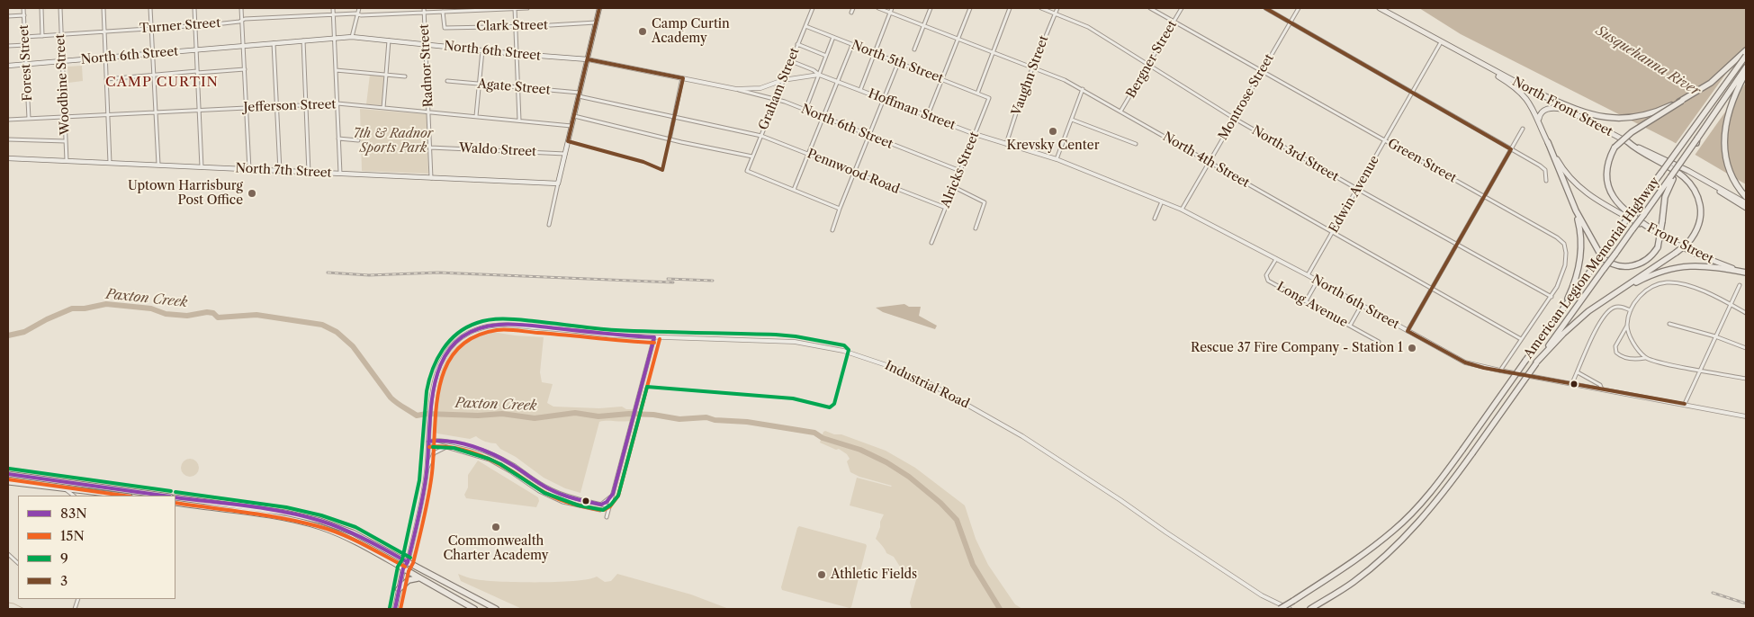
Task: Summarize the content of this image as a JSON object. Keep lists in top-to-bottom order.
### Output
{
  "streets": {
    "highway": ["American Legion Memorial Highway"],
    "main road": [
      "North 6th Street",
      "North Front Street",
      "North 7th Street",
      "Front Street"
    ],
    "street": [
      "Turner Street",
      "Clark Street",
      "Bergner Street",
      "North 5th Street",
      "Forest Street",
      "Radnor Street",
      "Vaughn Street",
      "Woodbine Street",
      "Agate Street",
      "Graham Street",
      "Montrose Street",
      "Jefferson Street",
      "Hoffman Street",
      "Waldo Street",
      "North 3rd Street",
      "North 4th Street",
      "Green Street",
      "Alricks Street",
      "Pennwood Road",
      "Edwin Avenue",
      "Long Avenue",
      "Industrial Road"
    ]
  },
  "crossings": [
    ["Turner Street", "Clark Street"],
    ["Turner Street", "Forest Street"],
    ["Turner Street", "Radnor Street"],
    ["Turner Street", "Woodbine Street"],
    ["North 6th Street", "Forest Street"],
    ["North 6th Street", "Radnor Street"],
    ["North 6th Street", "Vaughn Street"],
    ["North 6th Street", "Woodbine Street"],
    ["North 6th Street", "Graham Street"],
    ["North 6th Street", "Montrose Street"],
    ["North 6th Street", "Hoffman Street"],
    ["North 6th Street", "Green Street"],
    ["North 6th Street", "Alricks Street"],
    ["North 6th Street", "Edwin Avenue"],
    ["North 6th Street", "Long Avenue"],
    ["Bergner Street", "North 3rd Street"],
    ["Bergner Street", "North 4th Street"],
    ["Bergner Street", "Green Street"],
    ["North 5th Street", "Graham Street"],
    ["North 5th Street", "Alricks Street"],
    ["Forest Street", "Jefferson Street"],
    ["Radnor Street", "Jefferson Street"],
    ["Radnor Street", "Waldo Street"],
    ["Radnor Street", "North 7th Street"],
    ["Vaughn Street", "Hoffman Street"],
    ["Vaughn Street", "North 3rd Street"],
    ["Vaughn Street", "North 4th Street"],
    ["Woodbine Street", "Jefferson Street"],
    ["Woodbine Street", "North 7th Street"],
    ["Graham Street", "Hoffman Street"],
    ["Graham Street", "Pennwood Road"],
    ["Montrose Street", "North 3rd Street"],
    ["Montrose Street", "North 4th Street"],
    ["Montrose Street", "Green Street"],
    ["North Front Street", "Edwin Avenue"],
    ["North Front Street", "Front Street"],
    ["Hoffman Street", "Alricks Street"],
    ["North 3rd Street", "Green Street"],
    ["North 3rd Street", "Edwin Avenue"],
    ["North 4th Street", "Green Street"],
    ["North 4th Street", "Edwin Avenue"],
    ["Green Street", "Edwin Avenue"],
    ["Alricks Street", "Pennwood Road"]
  ],
  "districts": ["CAMP CURTIN"],
  "water": ["Susquehanna River", "Paxton Creek"],
  "parks": ["7th & Radnor Sports Park"],
  "places": [
    "Camp Curtin Academy",
    "Krevsky Center",
    "Uptown Harrisburg Post Office",
    "Rescue 37 Fire Company - Station 1",
    "Commonwealth Charter Academy",
    "Athletic Fields"
  ],
  "lines": [
    "transit line 3",
    "transit line 9",
    "transit line 83N",
    "transit line 15N"
  ],
  "legend": [
    "83N",
    "15N",
    "9",
    "3"
  ]
}
